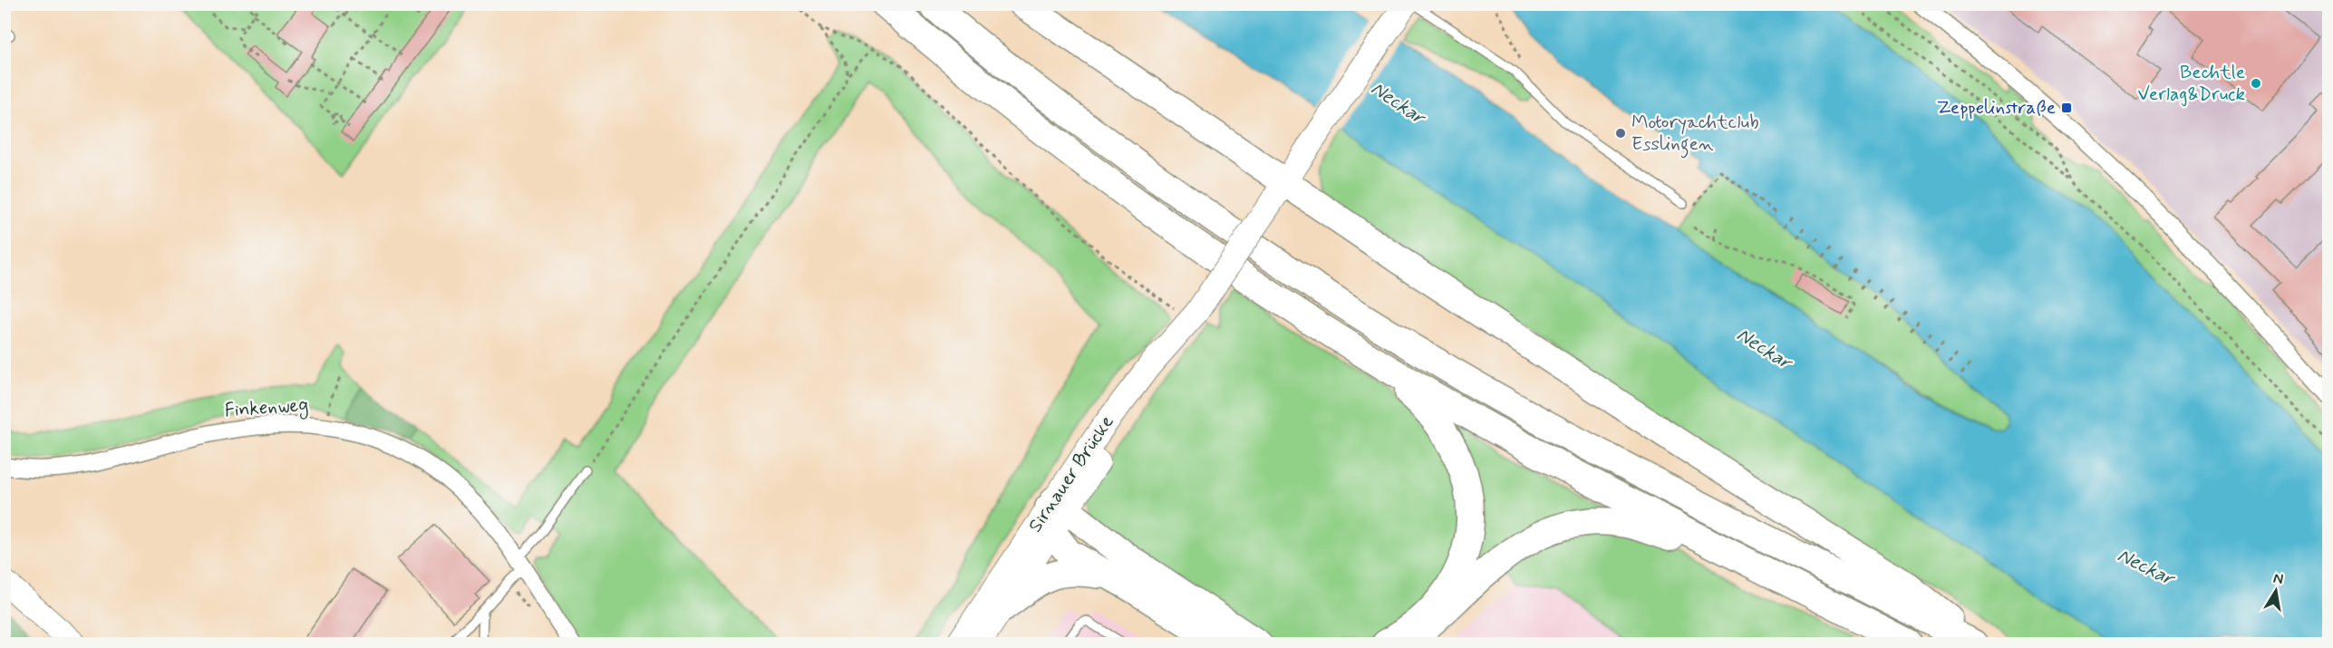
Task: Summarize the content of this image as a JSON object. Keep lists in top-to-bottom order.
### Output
{
  "streets": {
    "main road": ["Sirnauer Brücke"],
    "street": ["Finkenweg"]
  },
  "water": ["Neckar"],
  "places": {
    "other": ["Bechtle Verlag&Druck", "Motoryachtclub Esslingen"],
    "transit": ["Zeppelinstraße"]
  },
  "north": "top"
}
